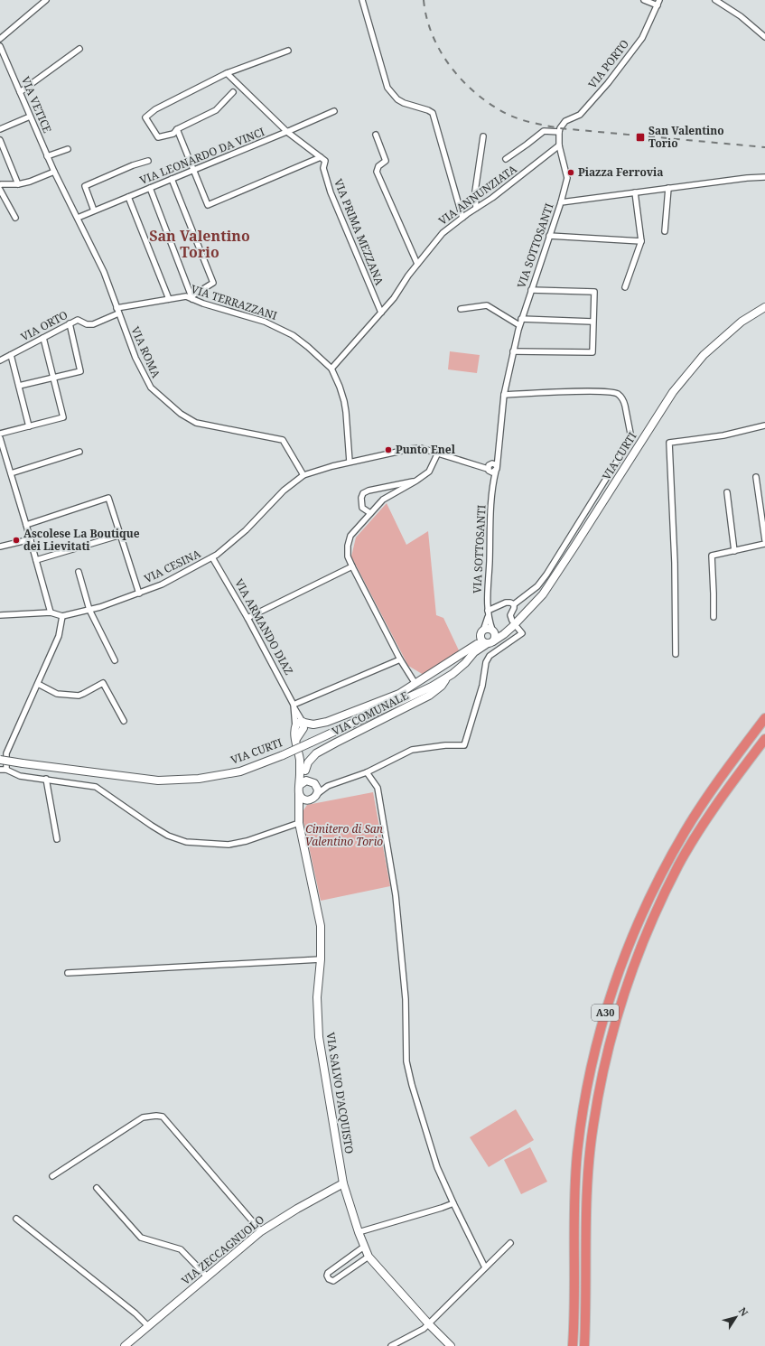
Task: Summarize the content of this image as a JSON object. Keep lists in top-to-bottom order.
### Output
{
  "streets": {
    "highway": ["A30"],
    "street": [
      "VIA PORTO",
      "VIA VETICE",
      "VIA LEONARDO DA VINCI",
      "VIA ANNUNZIATA",
      "VIA PRIMA MEZZANA",
      "VIA SOTTOSANTI",
      "VIA TERRAZZANI",
      "VIA ORTO",
      "VIA ROMA",
      "VIA CURTI",
      "VIA CESINA",
      "VIA ARMANDO DIAZ",
      "VIA COMUNALE",
      "VIA SALVO D'ACQUISTO",
      "VIA ZECCAGNUOLO"
    ]
  },
  "crossings": [
    ["VIA VETICE", "VIA LEONARDO DA VINCI"],
    ["VIA VETICE", "VIA ROMA"],
    ["VIA LEONARDO DA VINCI", "VIA ROMA"],
    ["VIA ANNUNZIATA", "VIA PRIMA MEZZANA"],
    ["VIA ANNUNZIATA", "VIA TERRAZZANI"],
    ["VIA SOTTOSANTI", "VIA CURTI"],
    ["VIA TERRAZZANI", "VIA ROMA"],
    ["VIA ORTO", "VIA ROMA"],
    ["VIA ROMA", "VIA CESINA"],
    ["VIA CURTI", "VIA COMUNALE"],
    ["VIA CESINA", "VIA ARMANDO DIAZ"],
    ["VIA SALVO D'ACQUISTO", "VIA ZECCAGNUOLO"]
  ],
  "districts": ["San Valentino Torio"],
  "parks": ["Cimitero di San Valentino Torio"],
  "places": {
    "transit": ["San Valentino Torio"],
    "other": ["Piazza Ferrovia", "Punto Enel", "Ascolese La Boutique dei Lievitati"]
  },
  "north": "top right"
}
